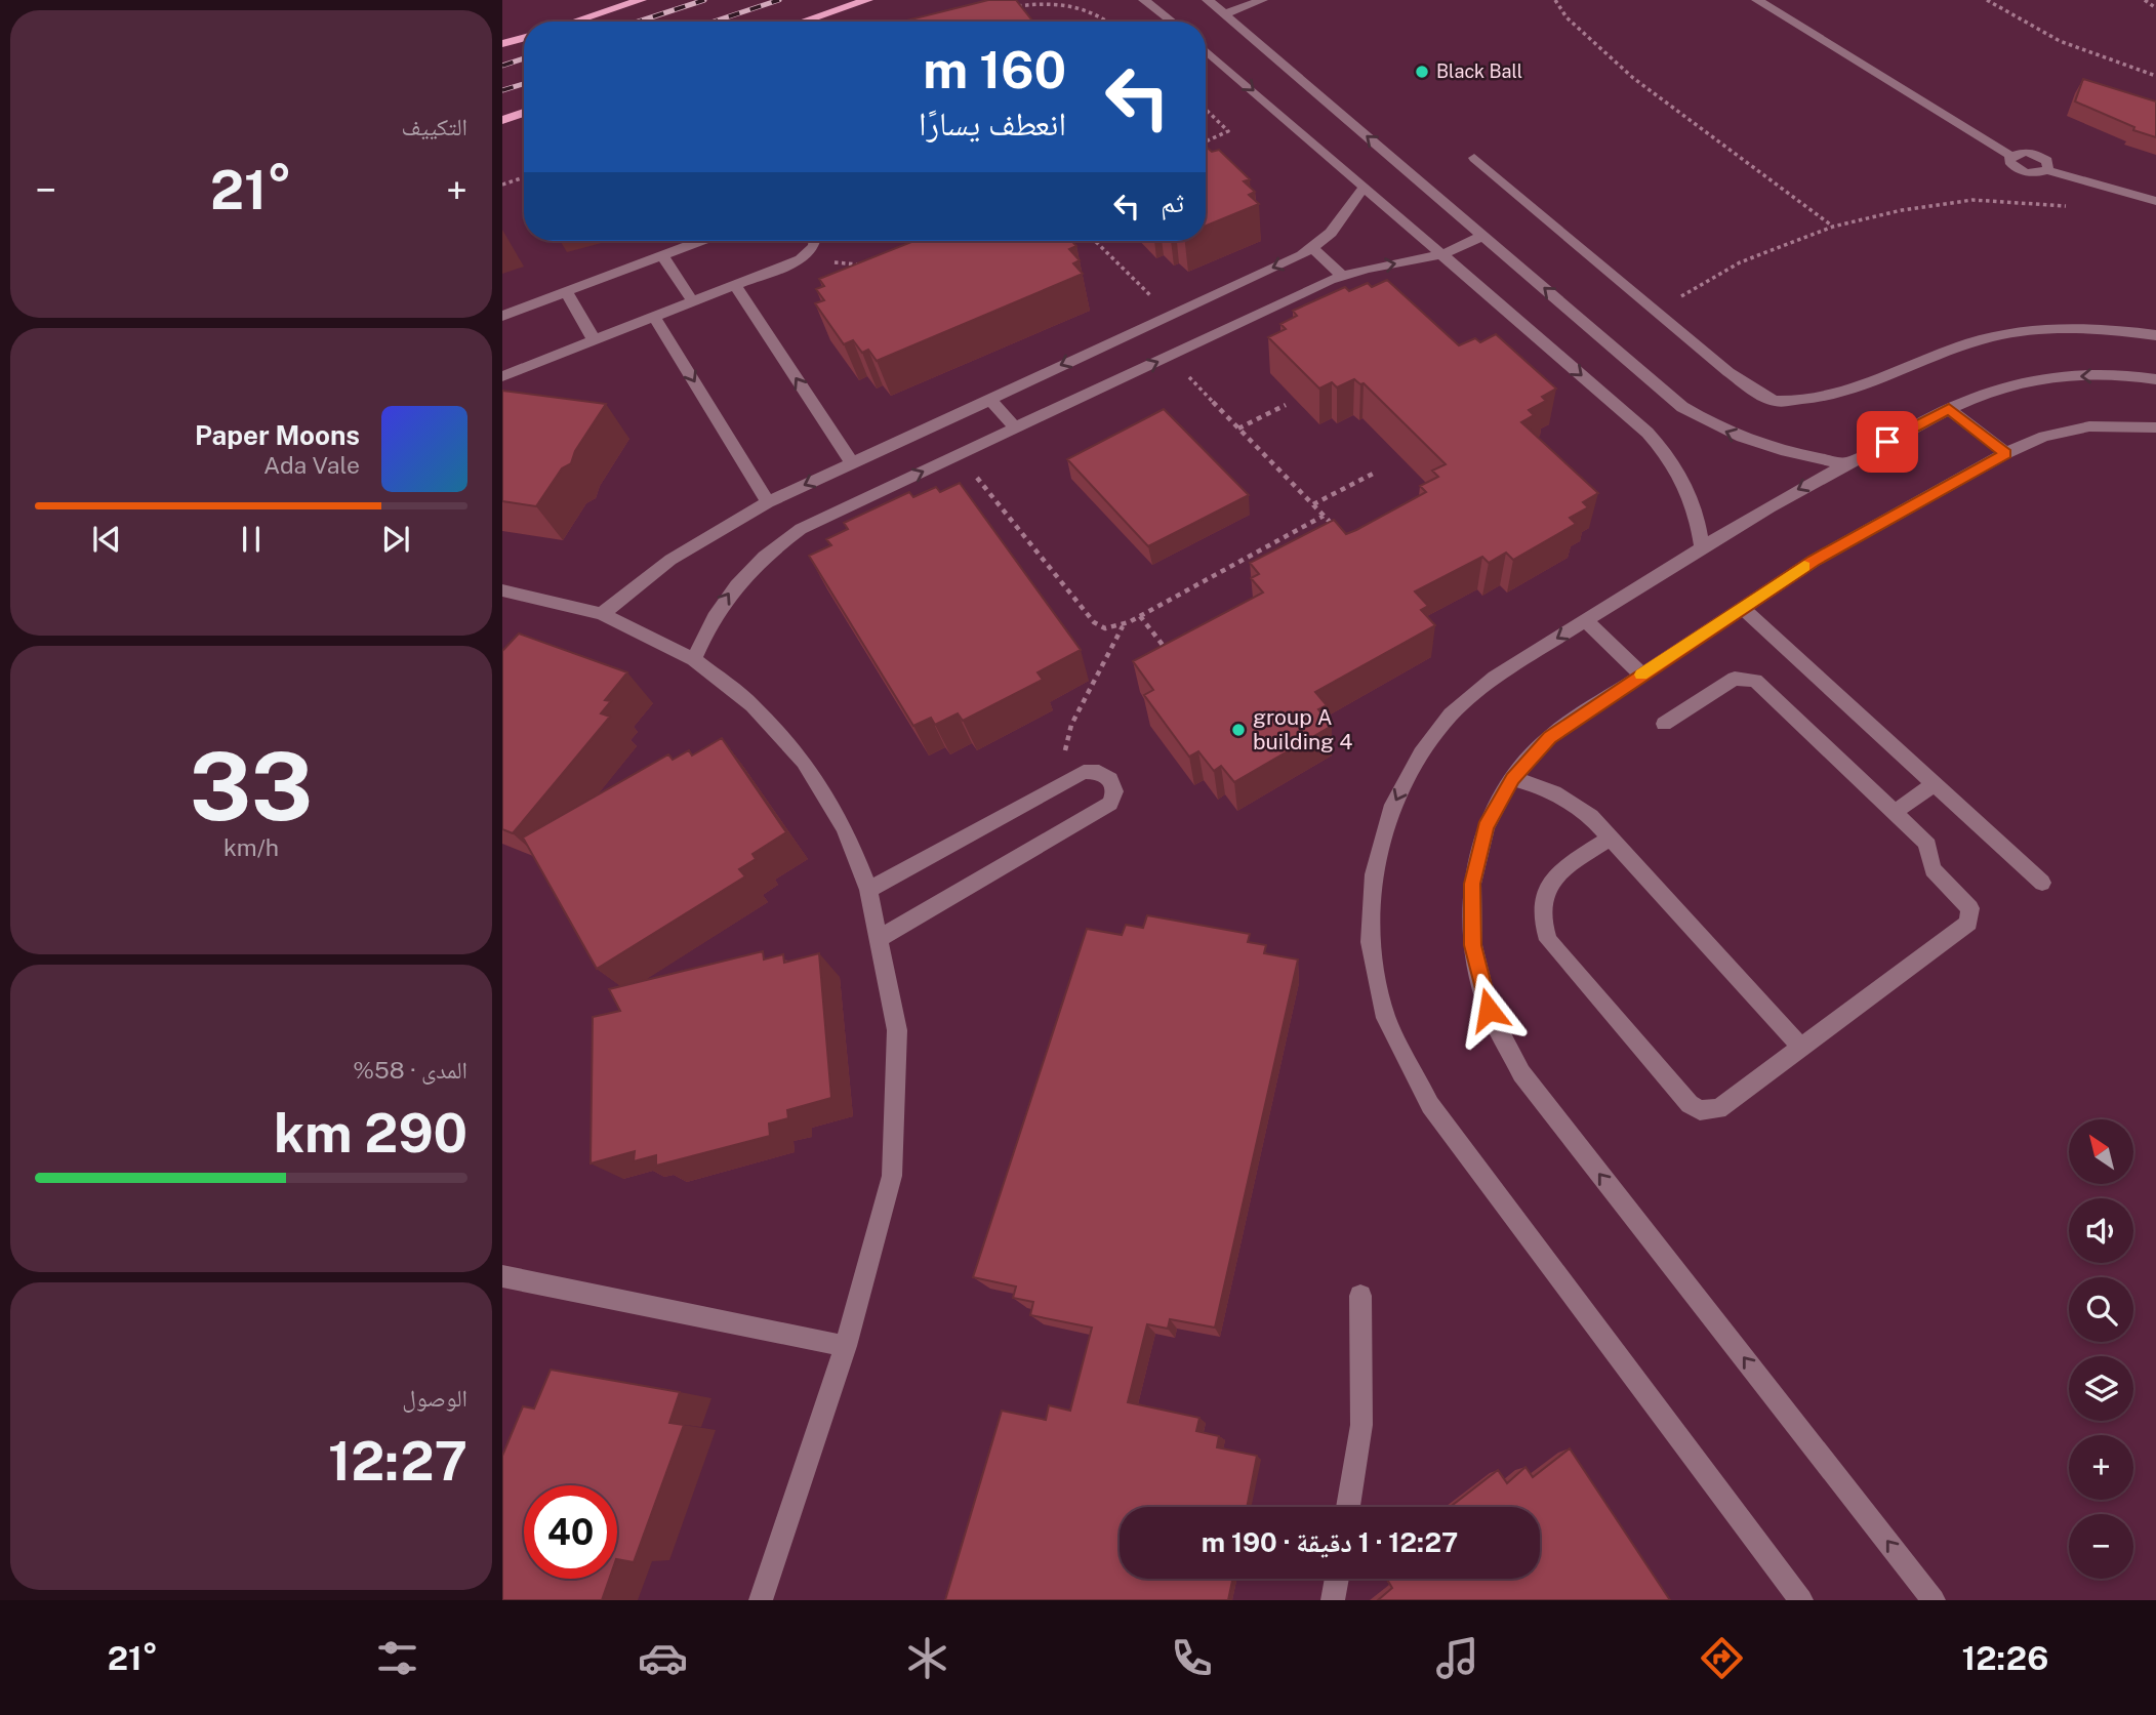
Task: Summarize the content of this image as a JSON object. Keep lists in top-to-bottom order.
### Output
{
  "places": ["Black Ball", "group A building 4"],
  "north": "top left",
  "page": {
    "tile": [
      "التكييف",
      ["33", "km/h"],
      ["المدى · 58%", "290 km"],
      ["الوصول", "12:27"]
    ],
    "turn": ["160 m", "انعطف يسارًا"],
    "heat": ["−", "21°", "+"],
    "then": "ثم",
    "song": ["Paper Moons", "Ada Vale"],
    "map_buttons": ["+", "−"],
    "limit": "40",
    "trip": "12:27 · 1 دقيقة · 190 m",
    "tabs": ["12:26", "21°"]
  }
}
